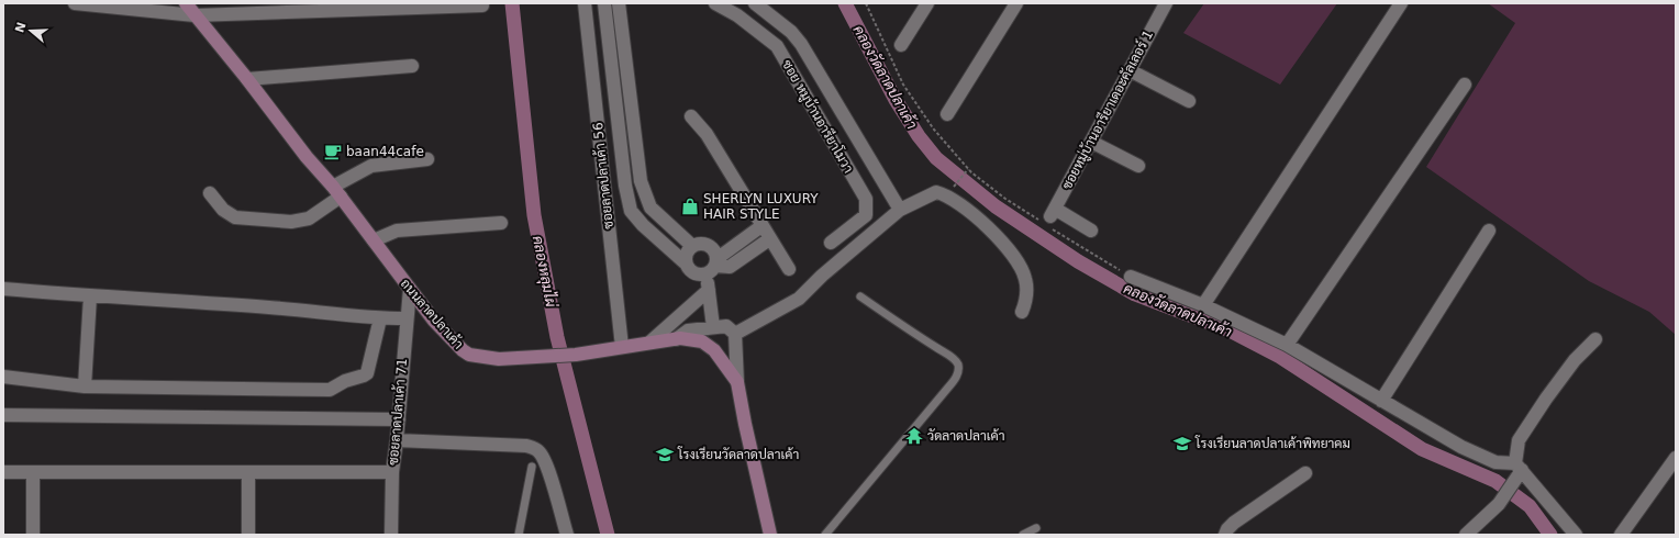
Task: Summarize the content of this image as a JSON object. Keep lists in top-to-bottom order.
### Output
{
  "streets": {
    "main road": ["ถนนลาดปลาเค้า"],
    "street": [
      "ซอยหมู่บ้านอารียาเดอะคัลเลอร์ 1",
      "ซอย หมูบ้านอารียาโมวา",
      "ซอยลาดปลาเค้า 56",
      "ซอยลาดปลาเค้า 71"
    ]
  },
  "crossings": [
    ["ซอยลาดปลาเค้า 56", "ถนนลาดปลาเค้า"],
    ["ถนนลาดปลาเค้า", "ซอยลาดปลาเค้า 71"]
  ],
  "water": ["คลองวัดลาดปลาเค้า", "คลองหลุมไผ่"],
  "places": {
    "cafe": ["baan44cafe"],
    "shop": ["SHERLYN LUXURY HAIR STYLE"],
    "temple": ["วัดลาดปลาเค้า"],
    "school or university": ["โรงเรียนลาดปลาเค้าพิทยาคม", "โรงเรียนวัดลาดปลาเค้า"]
  },
  "north": "left"
}
